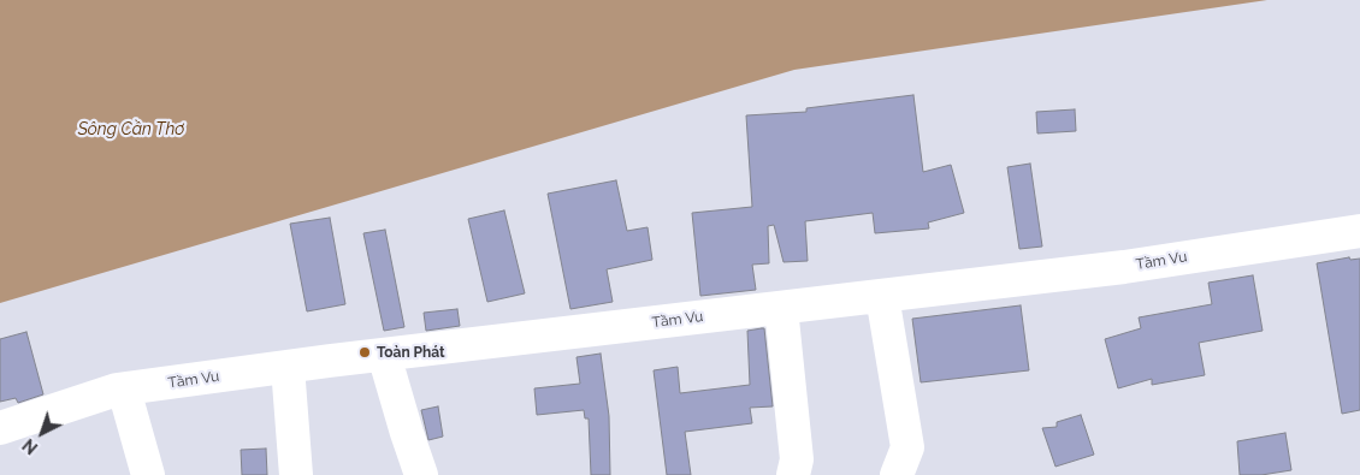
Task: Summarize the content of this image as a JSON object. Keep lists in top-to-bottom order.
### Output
{
  "streets": {
    "street": ["Tầm Vu"]
  },
  "water": ["Sông Cần Thơ"],
  "places": ["Toàn Phát"],
  "north": "bottom left"
}
